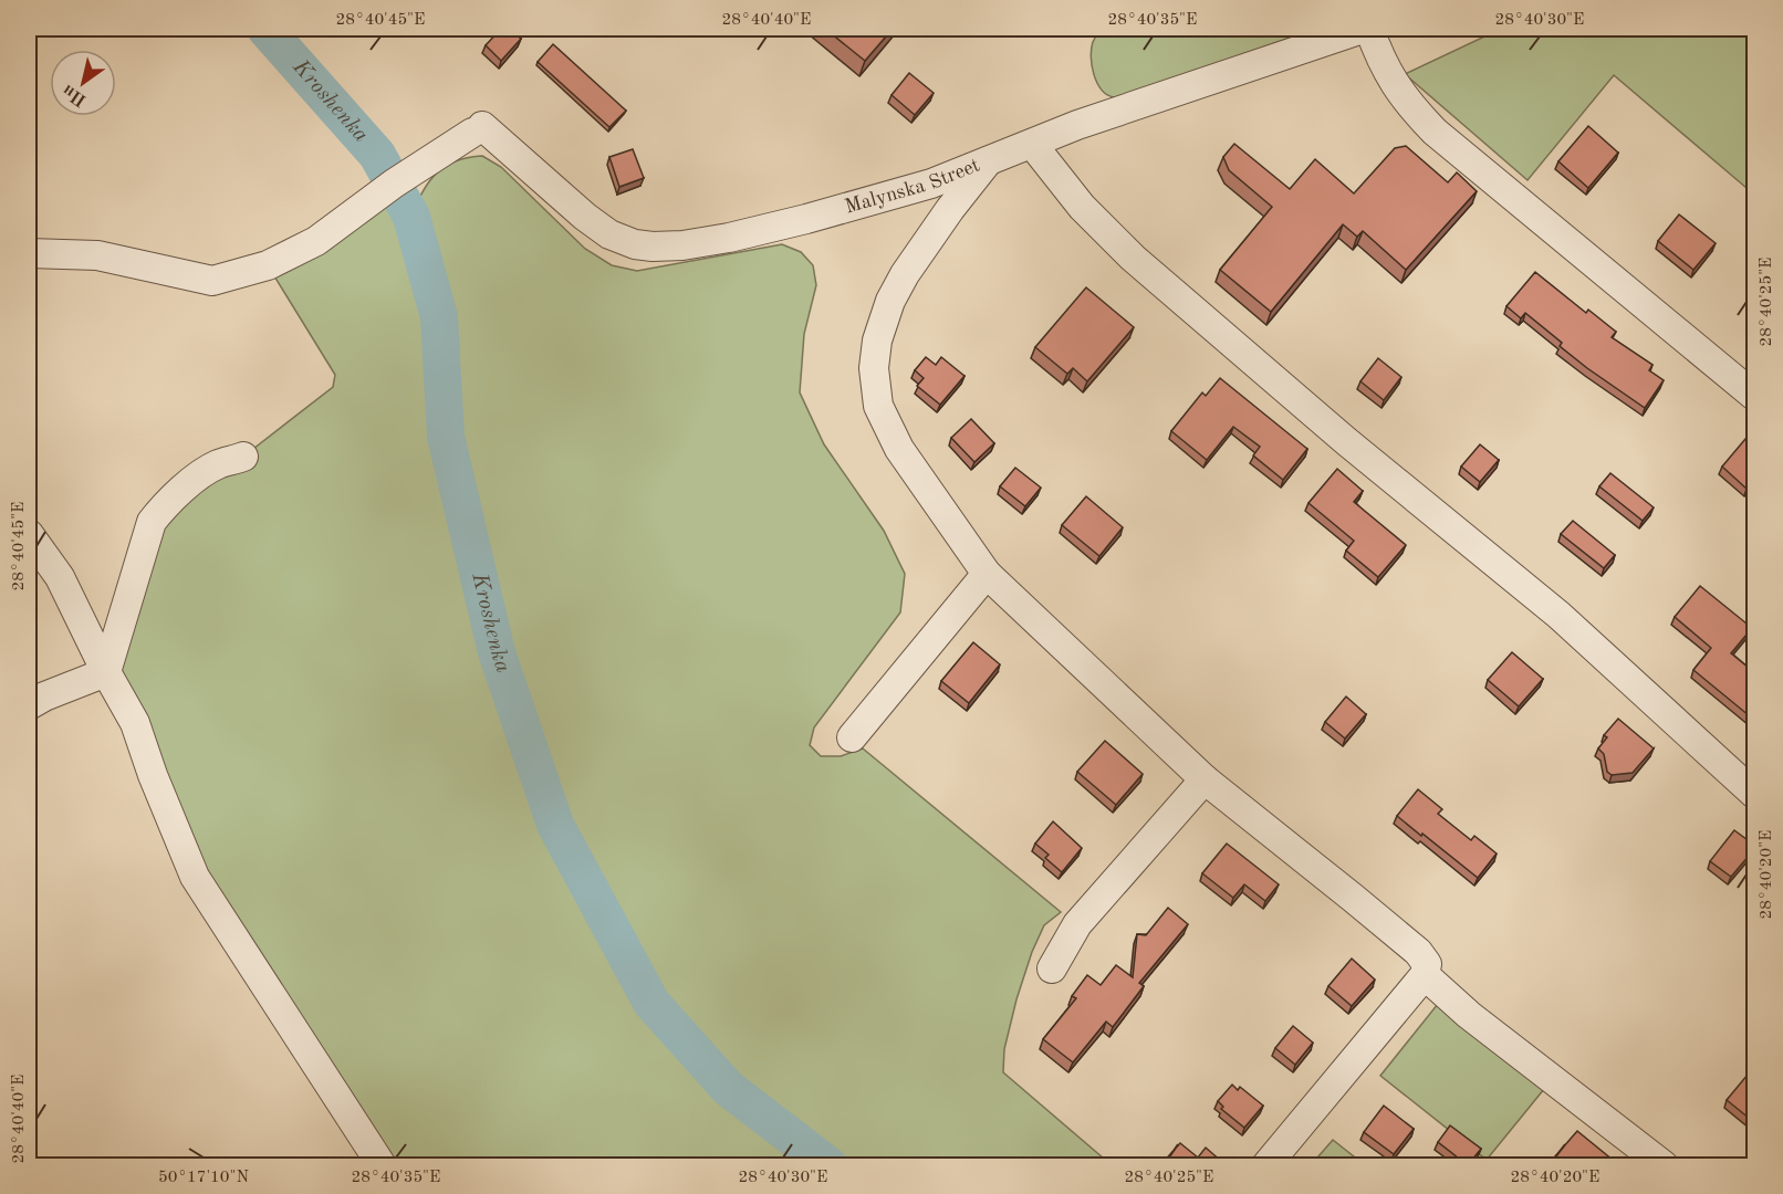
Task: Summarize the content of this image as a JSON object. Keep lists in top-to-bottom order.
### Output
{
  "streets": {
    "street": ["Malynska Street"]
  },
  "water": ["Kroshenka"],
  "north": "bottom left",
  "coordinates": [
    "28°40'45\"E",
    "28°40'40\"E",
    "28°40'35\"E",
    "28°40'30\"E",
    "28°40'25\"E",
    "28°40'20\"E",
    "50°17'10\"N"
  ]
}
